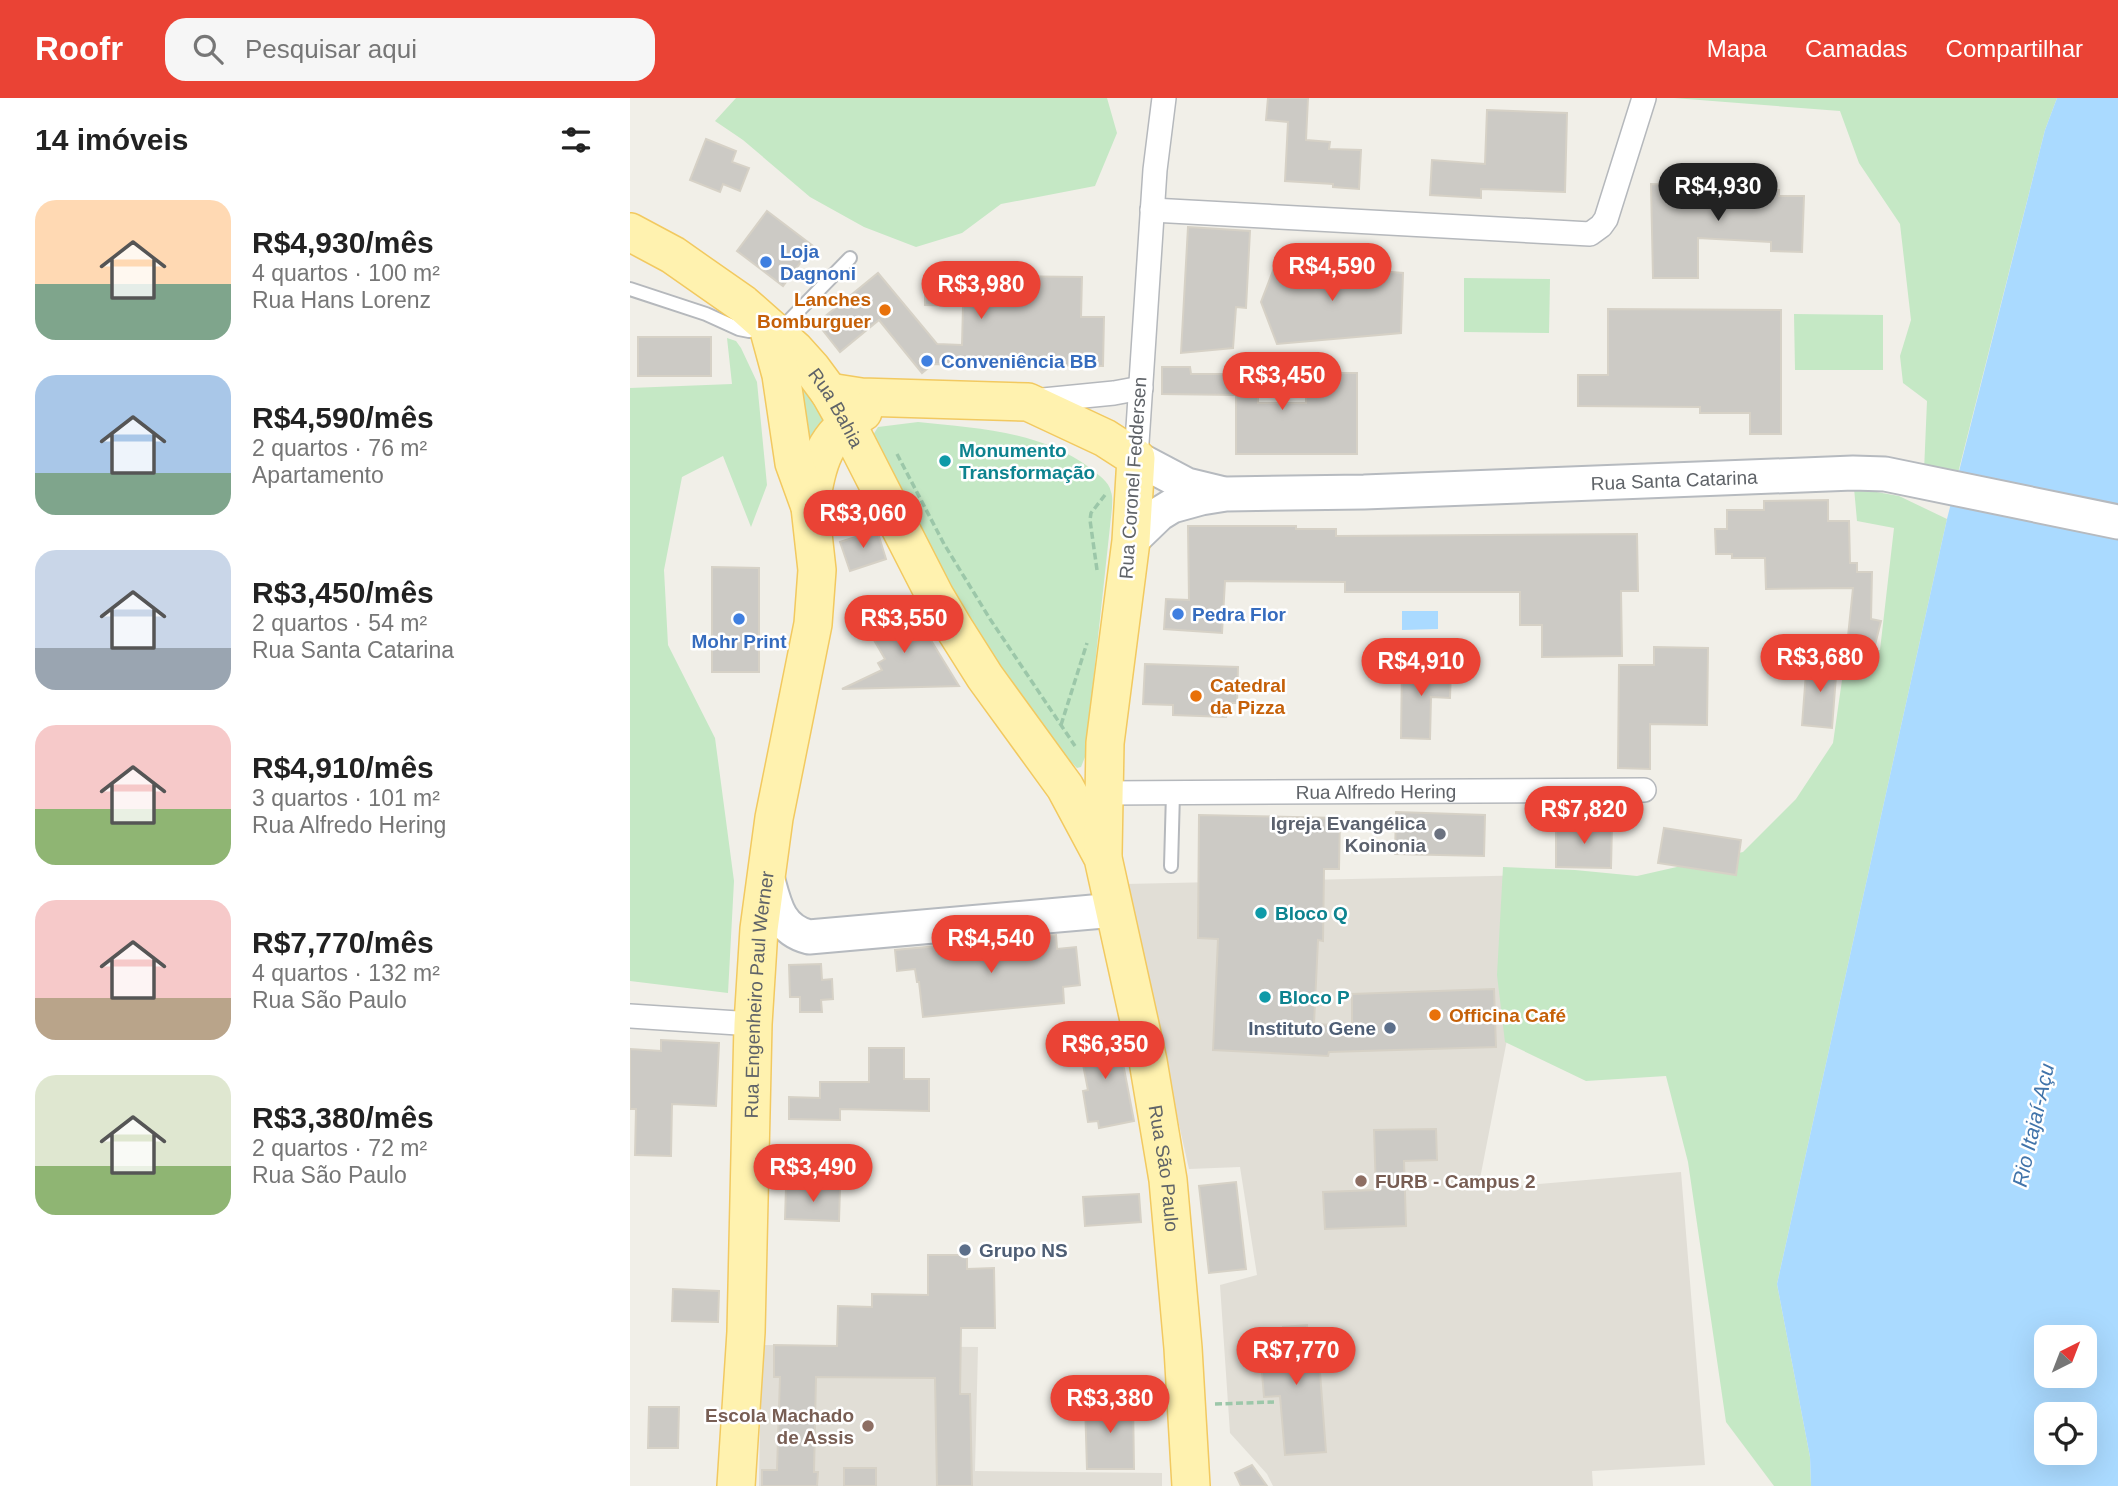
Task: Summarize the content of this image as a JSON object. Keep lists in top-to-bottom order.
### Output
{
  "streets": {
    "main road": [
      "Rua Bahia",
      "Rua Coronel Feddersen",
      "Rua Santa Catarina",
      "Rua Engenheiro Paul Werner",
      "Rua São Paulo"
    ],
    "street": ["Rua Alfredo Hering"]
  },
  "crossings": [
    ["Rua Bahia", "Rua Coronel Feddersen"],
    ["Rua Bahia", "Rua Engenheiro Paul Werner"],
    ["Rua Bahia", "Rua São Paulo"],
    ["Rua Coronel Feddersen", "Rua Santa Catarina"],
    ["Rua Coronel Feddersen", "Rua Alfredo Hering"],
    ["Rua Coronel Feddersen", "Rua São Paulo"]
  ],
  "water": ["Rio Itajaí-Açu"],
  "places": [
    "Loja Dagnoni",
    "Lanches Bomburguer",
    "Conveniência BB",
    "Monumento Transformação",
    "Pedra Flor",
    "Mohr Print",
    "Catedral da Pizza",
    "Igreja Evangélica Koinonia",
    "Bloco Q",
    "Bloco P",
    "Officina Café",
    "Instituto Gene",
    "FURB - Campus 2",
    "Grupo NS",
    "Escola Machado de Assis"
  ],
  "north": "top right",
  "page": {
    "header": "Roofr",
    "search": "Pesquisar aqui",
    "nav": ["Mapa", "Camadas", "Compartilhar"],
    "heading": "14 imóveis",
    "price": [
      "R$4,930",
      "R$4,590",
      "R$3,980",
      "R$3,450",
      "R$3,060",
      "R$3,550",
      "R$3,680",
      "R$4,910",
      "R$7,820",
      "R$4,540",
      "R$6,350",
      "R$3,490",
      "R$7,770",
      "R$3,380"
    ],
    "list": [
      {
        "name": "R$4,930/mês",
        "note": "4 quartos · 100 m² · Rua Hans Lorenz"
      },
      {
        "name": "R$4,590/mês",
        "note": "2 quartos · 76 m² · Apartamento"
      },
      {
        "name": "R$3,450/mês",
        "note": "2 quartos · 54 m² · Rua Santa Catarina"
      },
      {
        "name": "R$4,910/mês",
        "note": "3 quartos · 101 m² · Rua Alfredo Hering"
      },
      {
        "name": "R$7,770/mês",
        "note": "4 quartos · 132 m² · Rua São Paulo"
      },
      {
        "name": "R$3,380/mês",
        "note": "2 quartos · 72 m² · Rua São Paulo"
      }
    ]
  }
}
